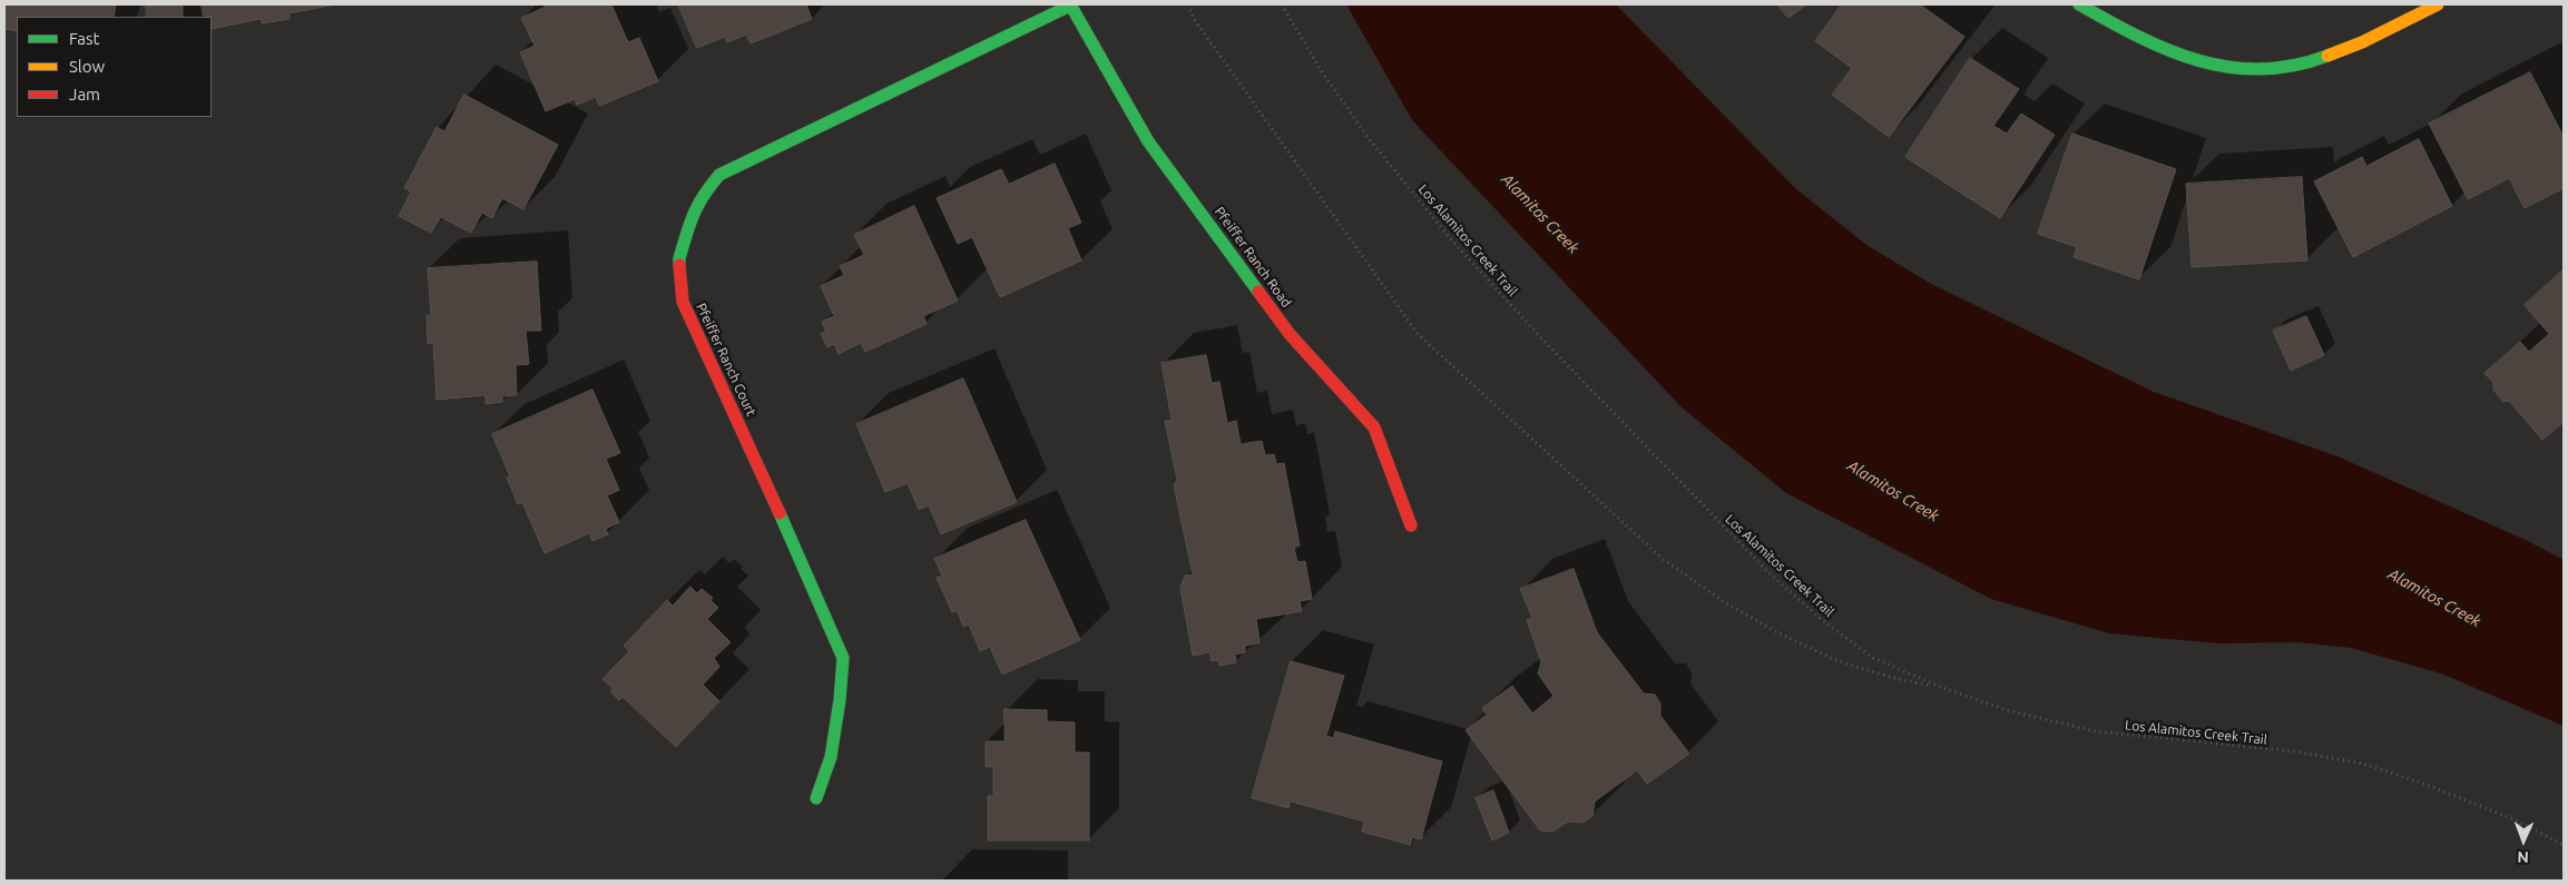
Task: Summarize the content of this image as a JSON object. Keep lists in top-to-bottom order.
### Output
{
  "streets": {
    "street": ["Pfeiffer Ranch Road", "Pfeiffer Ranch Court"],
    "path": ["Los Alamitos Creek Trail"]
  },
  "crossings": [
    ["Pfeiffer Ranch Road", "Pfeiffer Ranch Court"]
  ],
  "water": ["Alamitos Creek"],
  "legend": ["Fast", "Slow", "Jam"],
  "north": "bottom"
}
